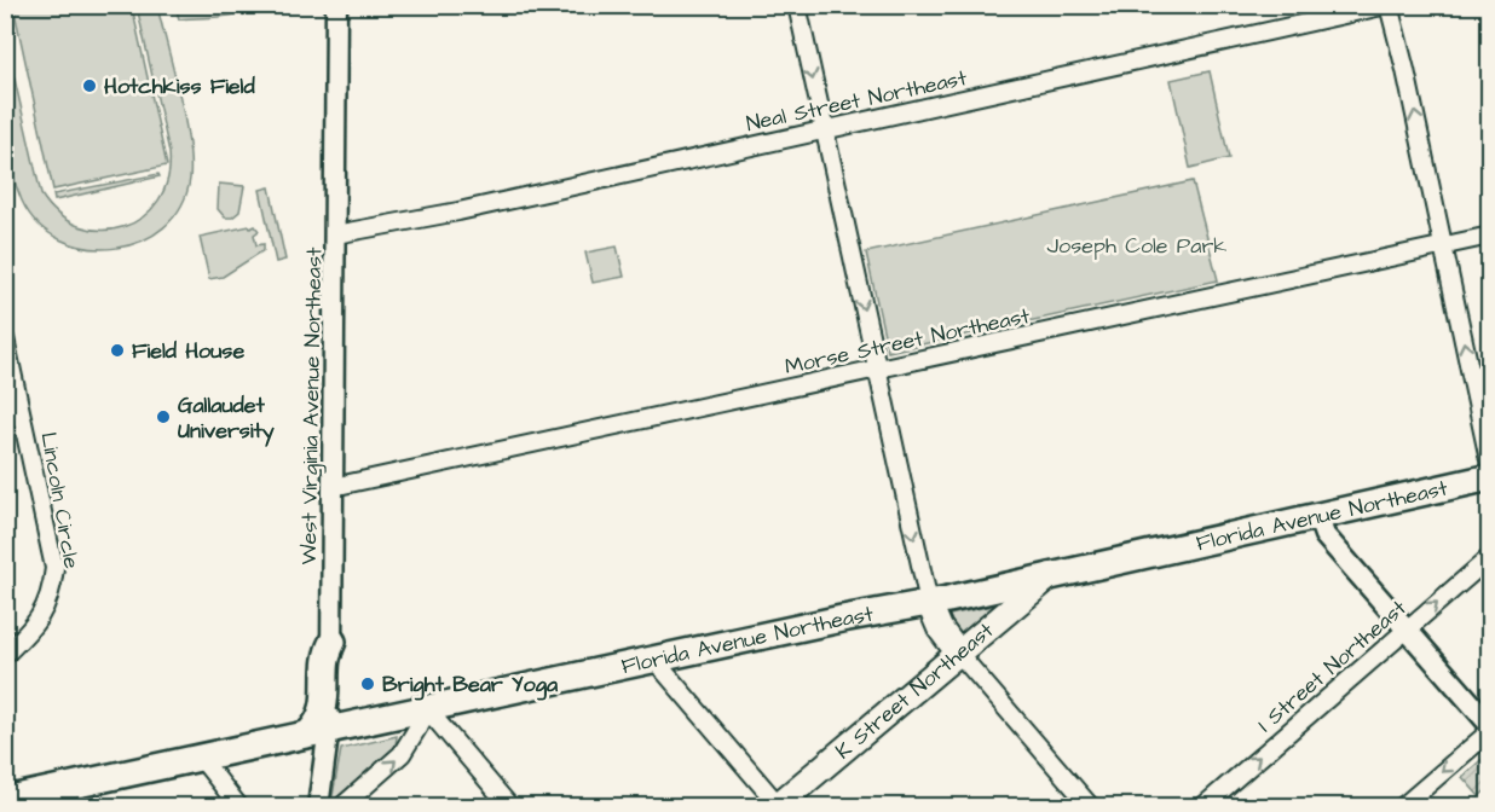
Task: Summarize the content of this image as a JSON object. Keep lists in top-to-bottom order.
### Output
{
  "streets": {
    "main road": ["Florida Avenue Northeast", "K Street Northeast"],
    "street": [
      "Neal Street Northeast",
      "Morse Street Northeast",
      "West Virginia Avenue Northeast",
      "Lincoln Circle",
      "I Street Northeast"
    ]
  },
  "crossings": [
    ["Neal Street Northeast", "West Virginia Avenue Northeast"],
    ["Morse Street Northeast", "West Virginia Avenue Northeast"],
    ["Florida Avenue Northeast", "K Street Northeast"]
  ],
  "parks": ["Joseph Cole Park"],
  "places": [
    "Hotchkiss Field",
    "Field House",
    "Gallaudet University",
    "Bright Bear Yoga"
  ]
}
